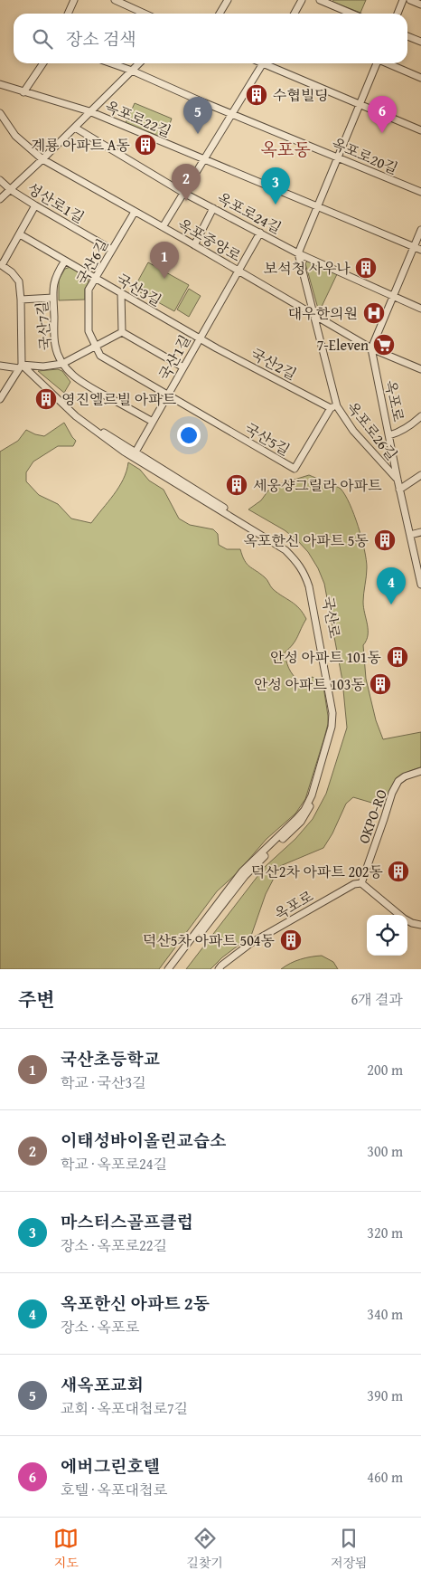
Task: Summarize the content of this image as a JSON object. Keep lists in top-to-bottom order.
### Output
{
  "streets": {
    "street": [
      "옥포로22길",
      "옥포로20길",
      "성산로1길",
      "옥포로24길",
      "옥포중앙로",
      "국산6길",
      "국산3길",
      "국산7길",
      "국산1길",
      "국산2길",
      "옥포로",
      "옥포로26길",
      "국산5길",
      "국산로",
      "OKPO-RO"
    ]
  },
  "crossings": [
    ["성산로1길", "국산6길"],
    ["옥포로24길", "국산1길"],
    ["옥포로24길", "옥포로26길"],
    ["옥포중앙로", "국산6길"],
    ["옥포중앙로", "국산1길"],
    ["옥포중앙로", "옥포로"],
    ["옥포중앙로", "옥포로26길"],
    ["국산6길", "국산3길"],
    ["국산6길", "국산1길"],
    ["국산6길", "국산5길"],
    ["국산3길", "국산7길"],
    ["국산3길", "국산1길"],
    ["국산3길", "국산2길"],
    ["국산7길", "국산1길"],
    ["국산1길", "국산2길"],
    ["국산1길", "국산5길"],
    ["국산1길", "국산로"],
    ["국산2길", "옥포로26길"],
    ["국산2길", "국산5길"],
    ["옥포로", "옥포로26길"],
    ["옥포로", "OKPO-RO"],
    ["옥포로26길", "국산5길"]
  ],
  "districts": ["옥포동"],
  "places": {
    "building": [
      "수협빌딩",
      "계룡 아파트 A동",
      "보석청 사우나",
      "영진엘르빌 아파트",
      "세웅샹그릴라 아파트",
      "옥포한신 아파트 5동",
      "안성 아파트 101동",
      "안성 아파트 103동",
      "덕산2차 아파트 202동",
      "덕산5차 아파트 504동"
    ],
    "hospital": ["대우한의원"],
    "supermarket": ["7-Eleven"]
  },
  "page": {
    "search": "장소 검색",
    "pins": [
      "6",
      "5",
      "2",
      "3",
      "1",
      "4"
    ],
    "heading": ["주변", "6개 결과"],
    "list": [
      {
        "mark": "1",
        "name": "국산초등학교",
        "note": "학교 · 국산3길",
        "value": "200 m"
      },
      {
        "mark": "2",
        "name": "이태성바이올린교습소",
        "note": "학교 · 옥포로24길",
        "value": "300 m"
      },
      {
        "mark": "3",
        "name": "마스터스골프클럽",
        "note": "장소 · 옥포로22길",
        "value": "320 m"
      },
      {
        "mark": "4",
        "name": "옥포한신 아파트 2동",
        "note": "장소 · 옥포로",
        "value": "340 m"
      },
      {
        "mark": "5",
        "name": "새옥포교회",
        "note": "교회 · 옥포대첩로7길",
        "value": "390 m"
      },
      {
        "mark": "6",
        "name": "에버그린호텔",
        "note": "호텔 · 옥포대첩로",
        "value": "460 m"
      }
    ],
    "nav": ["지도", "길찾기", "저장됨"]
  }
}
